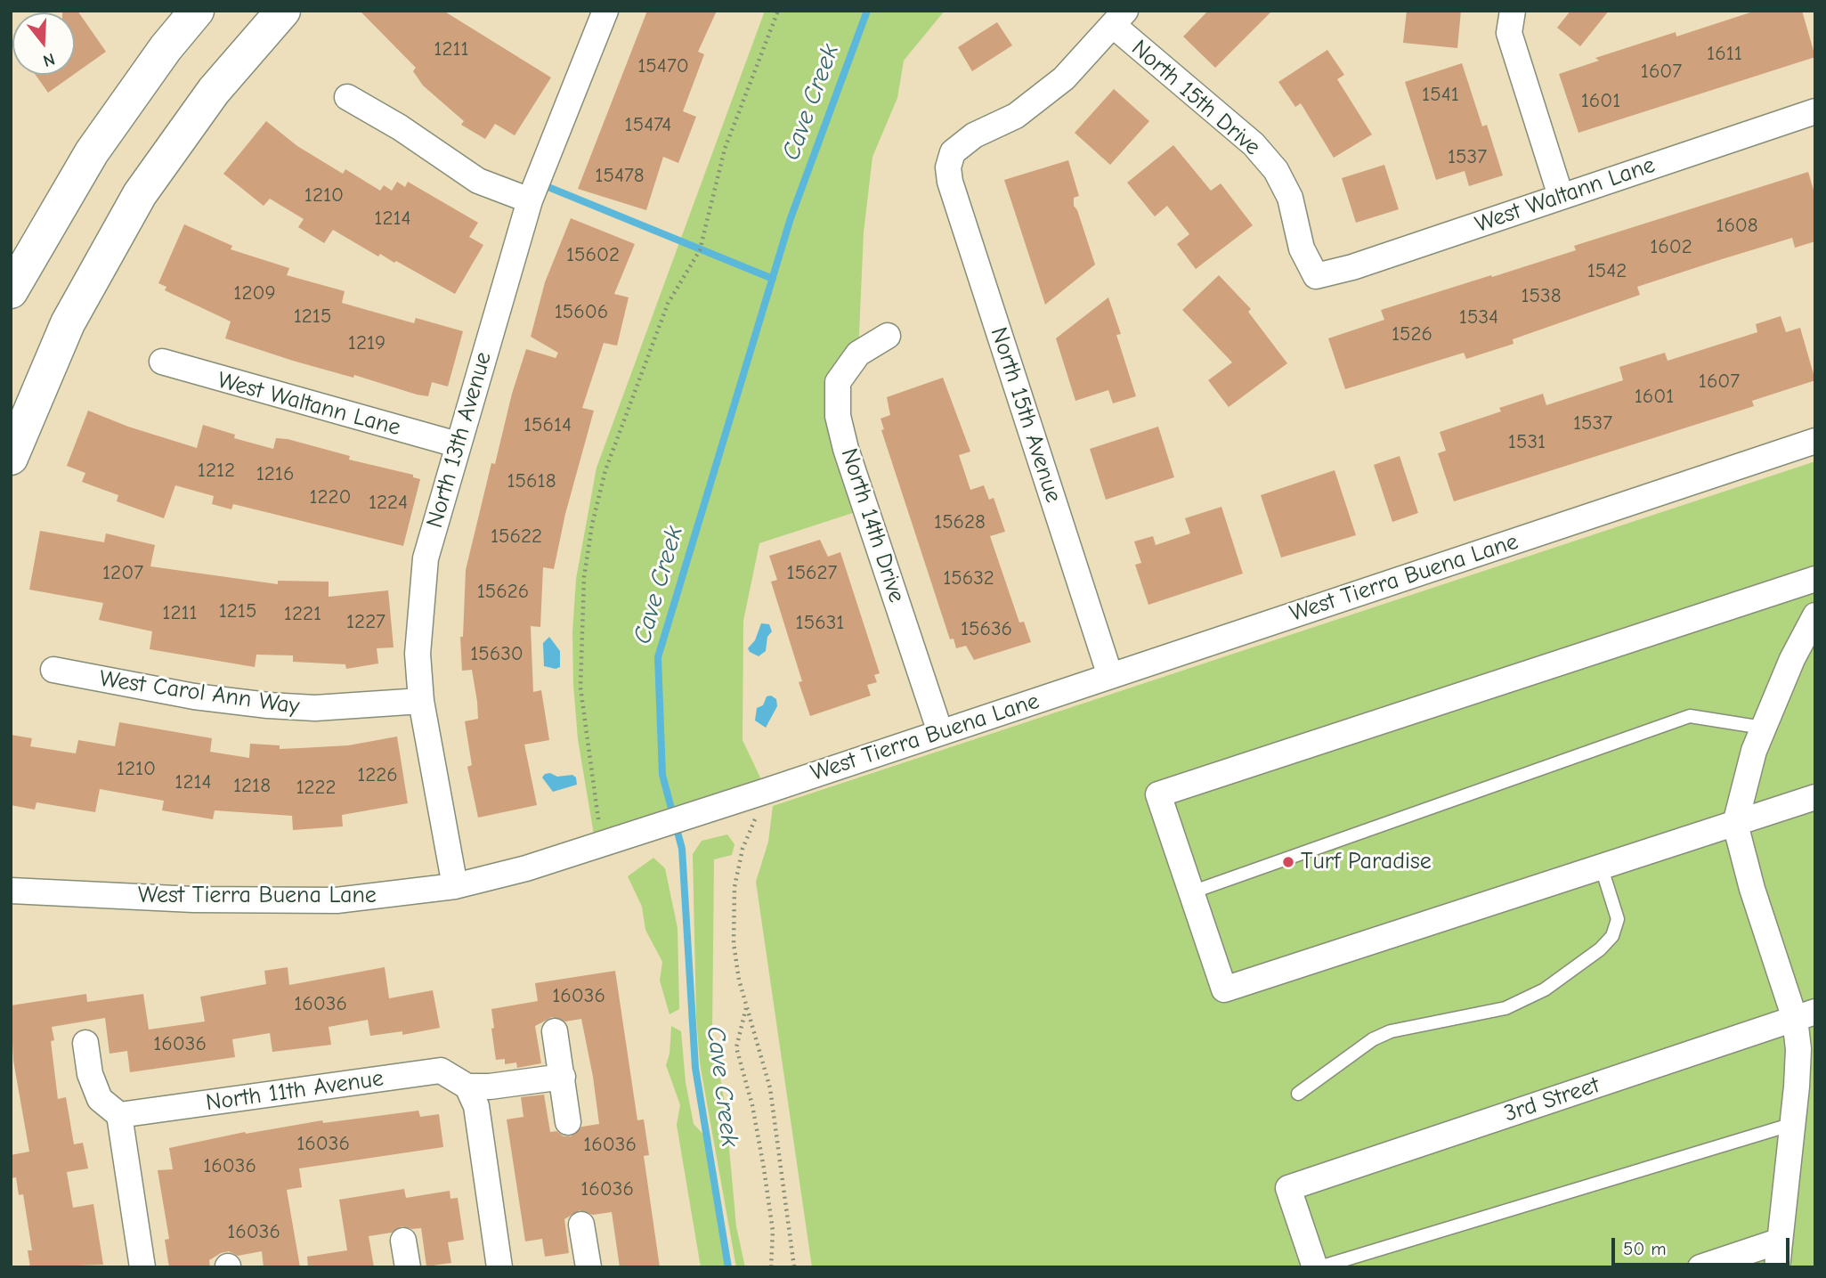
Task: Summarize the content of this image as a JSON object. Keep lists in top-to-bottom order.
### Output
{
  "streets": {
    "street": [
      "North 15th Drive",
      "West Waltann Lane",
      "North 15th Avenue",
      "North 13th Avenue",
      "North 14th Drive",
      "West Tierra Buena Lane",
      "West Carol Ann Way",
      "North 11th Avenue",
      "3rd Street"
    ]
  },
  "crossings": [
    ["North 15th Drive", "West Waltann Lane"],
    ["North 15th Drive", "North 15th Avenue"],
    ["West Waltann Lane", "North 13th Avenue"],
    ["North 15th Avenue", "West Tierra Buena Lane"],
    ["North 13th Avenue", "West Tierra Buena Lane"],
    ["North 13th Avenue", "West Carol Ann Way"],
    ["North 14th Drive", "West Tierra Buena Lane"]
  ],
  "water": ["Cave Creek"],
  "places": ["Turf Paradise"],
  "house_numbers": [
    "1211",
    "1611",
    "15470",
    "1607",
    "1541",
    "1601",
    "15474",
    "1537",
    "15478",
    "1210",
    "1214",
    "1608",
    "1602",
    "15602",
    "1542",
    "1209",
    "1538",
    "15606",
    "1215",
    "1534",
    "1526",
    "1219",
    "1607",
    "1601",
    "1537",
    "15614",
    "1531",
    "1212",
    "1216",
    "15618",
    "1220",
    "1224",
    "15628",
    "15622",
    "1207",
    "15627",
    "15632",
    "15626",
    "1215",
    "1211",
    "1221",
    "1227",
    "15631",
    "15636",
    "15630",
    "1210",
    "1226",
    "1214",
    "1218",
    "1222",
    "16036",
    "16036",
    "16036",
    "16036",
    "16036",
    "16036",
    "16036",
    "16036"
  ],
  "scale_bar": "50 m",
  "north": "bottom"
}
